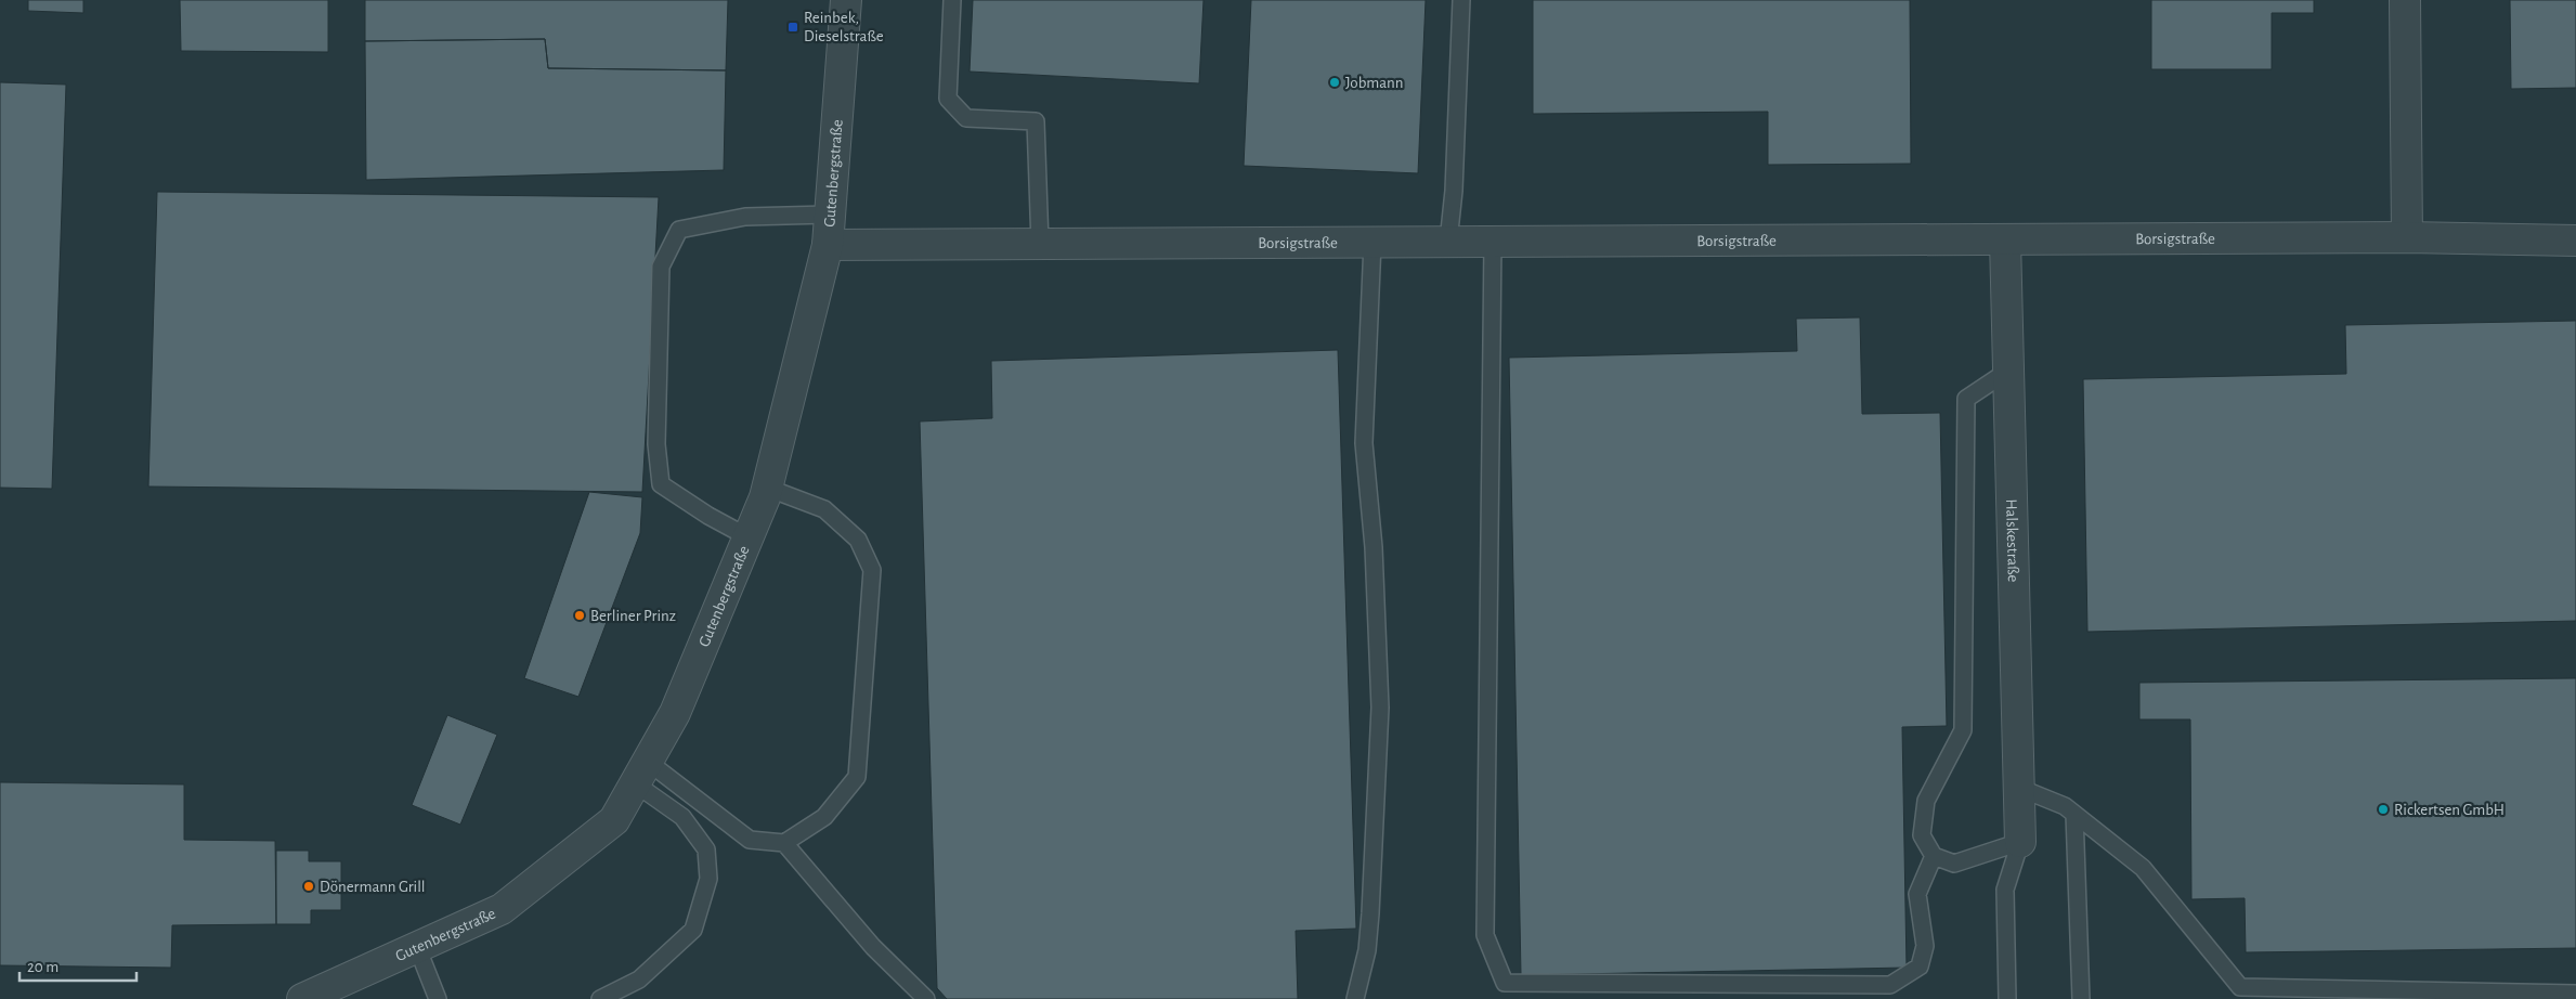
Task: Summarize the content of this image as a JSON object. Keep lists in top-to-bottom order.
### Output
{
  "streets": {
    "street": ["Gutenbergstraße", "Borsigstraße", "Halskestraße"]
  },
  "crossings": [
    ["Gutenbergstraße", "Borsigstraße"],
    ["Borsigstraße", "Halskestraße"]
  ],
  "places": {
    "transit": ["Reinbek, Dieselstraße"],
    "other": [
      "Jobmann",
      "Berliner Prinz",
      "Rickertsen GmbH",
      "Dönermann Grill"
    ]
  },
  "scale_bar": "20 m"
}
